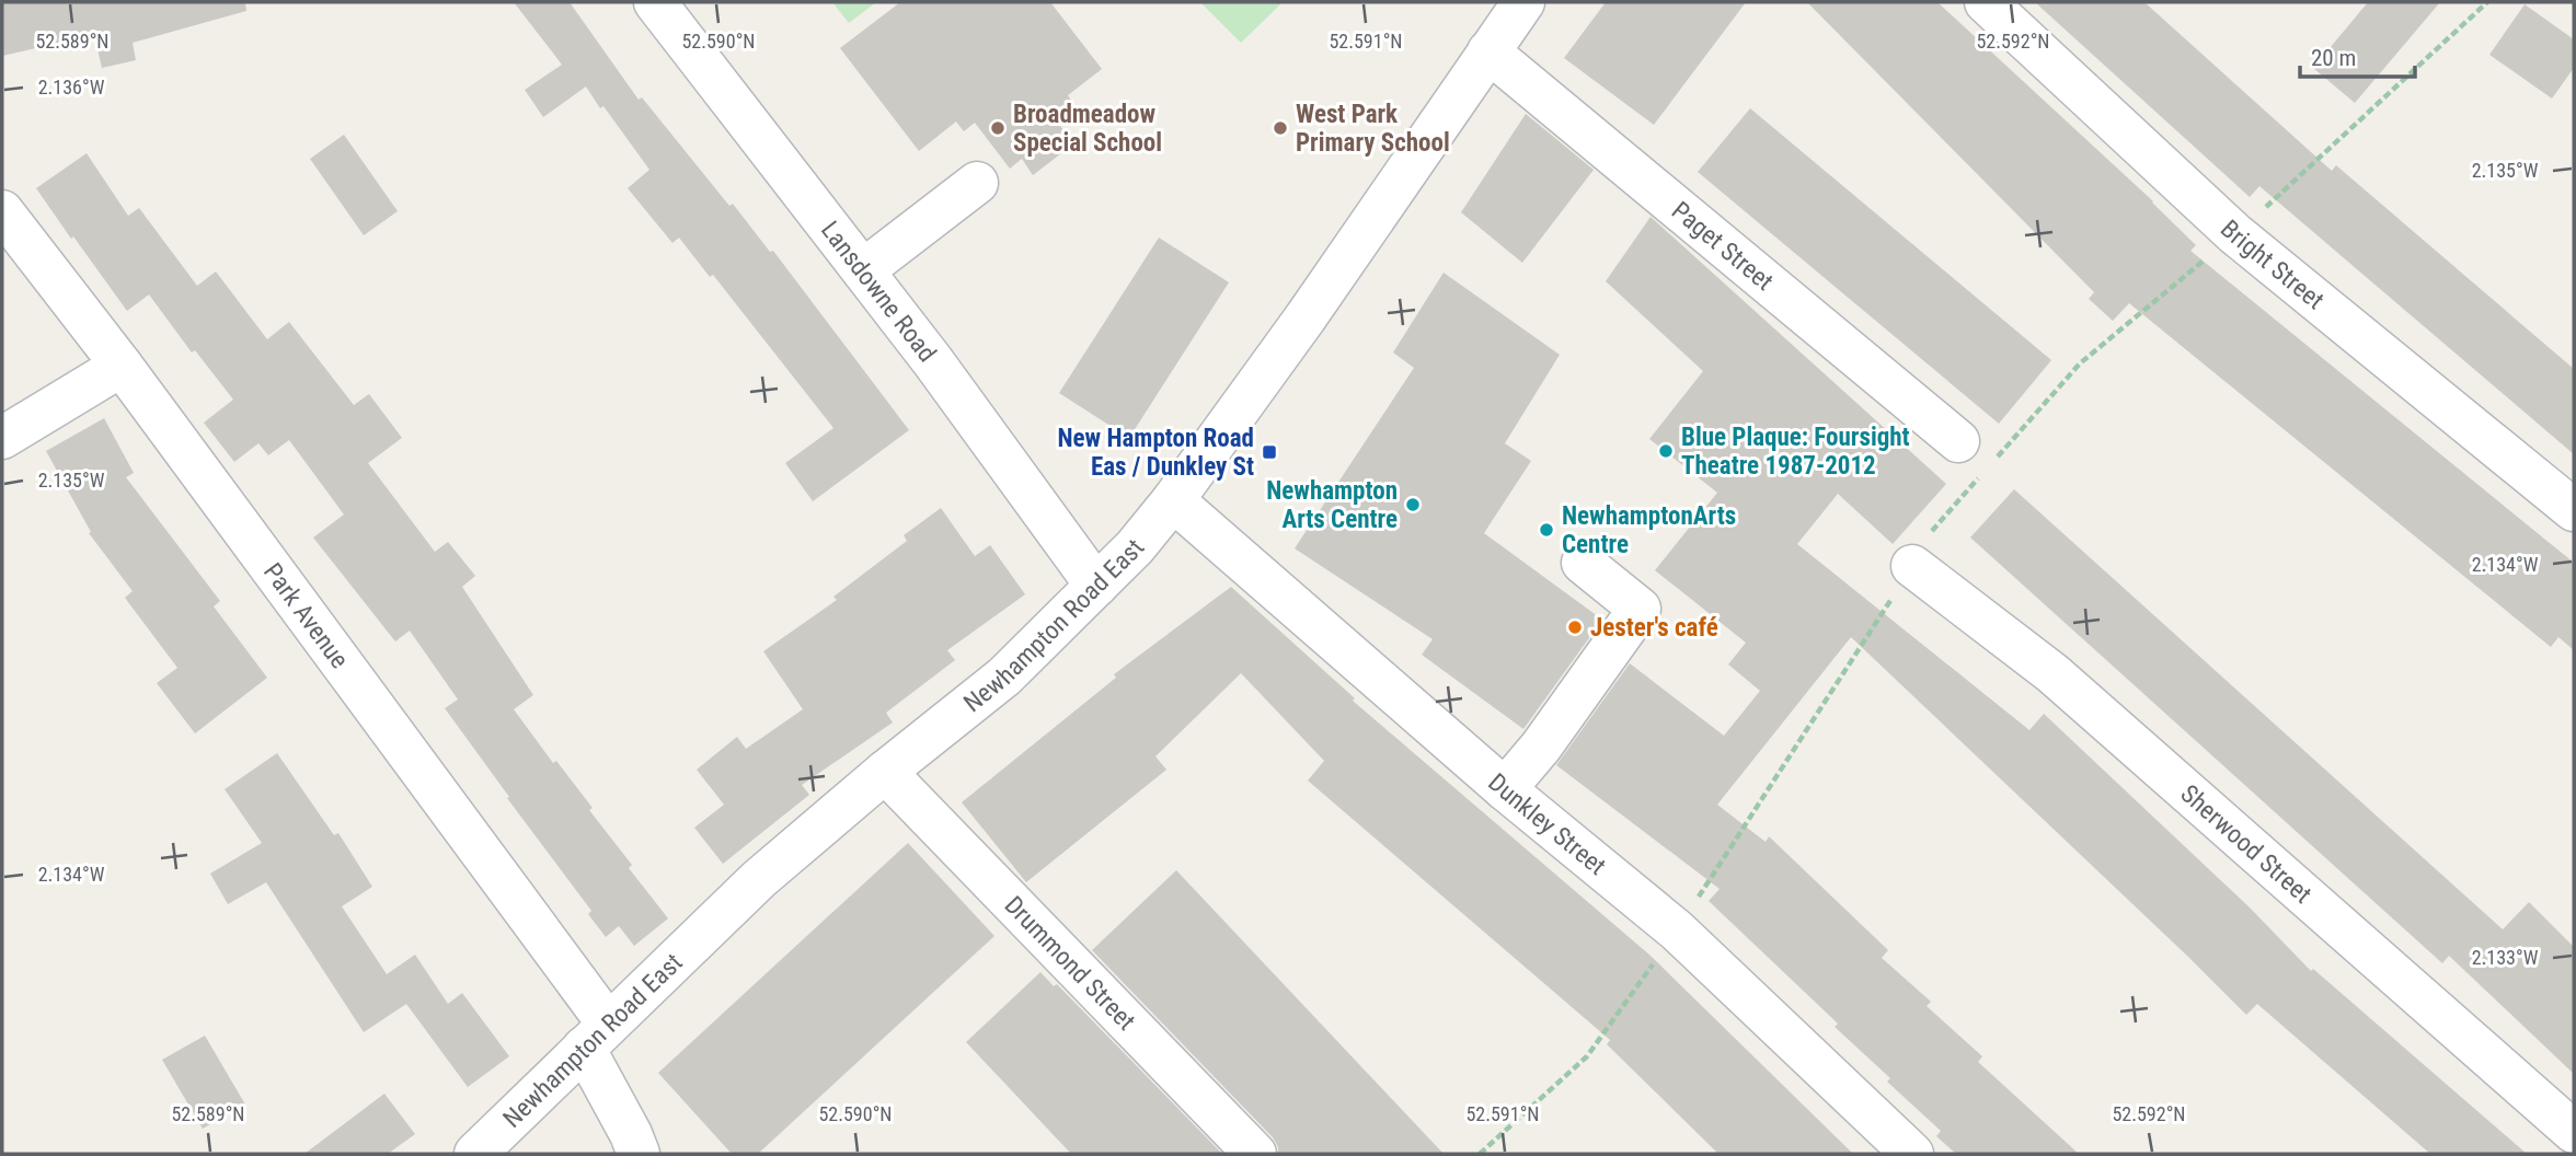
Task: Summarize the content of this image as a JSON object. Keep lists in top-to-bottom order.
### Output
{
  "streets": {
    "street": [
      "Paget Street",
      "Bright Street",
      "Lansdowne Road",
      "Park Avenue",
      "Newhampton Road East",
      "Dunkley Street",
      "Sherwood Street",
      "Drummond Street"
    ]
  },
  "crossings": [
    ["Paget Street", "Newhampton Road East"],
    ["Lansdowne Road", "Newhampton Road East"],
    ["Park Avenue", "Newhampton Road East"],
    ["Newhampton Road East", "Dunkley Street"],
    ["Newhampton Road East", "Drummond Street"]
  ],
  "places": {
    "other": [
      "Broadmeadow Special School",
      "West Park Primary School",
      "Blue Plaque: Foursight Theatre 1987-2012",
      "Newhampton Arts Centre",
      "NewhamptonArts Centre",
      "Jester's café"
    ],
    "transit": ["New Hampton Road Eas / Dunkley St"]
  },
  "scale_bar": "20 m",
  "coordinates": [
    "52.589°N",
    "52.590°N",
    "52.591°N",
    "52.592°N",
    "2.136°W",
    "2.135°W",
    "2.134°W",
    "2.133°W"
  ]
}
